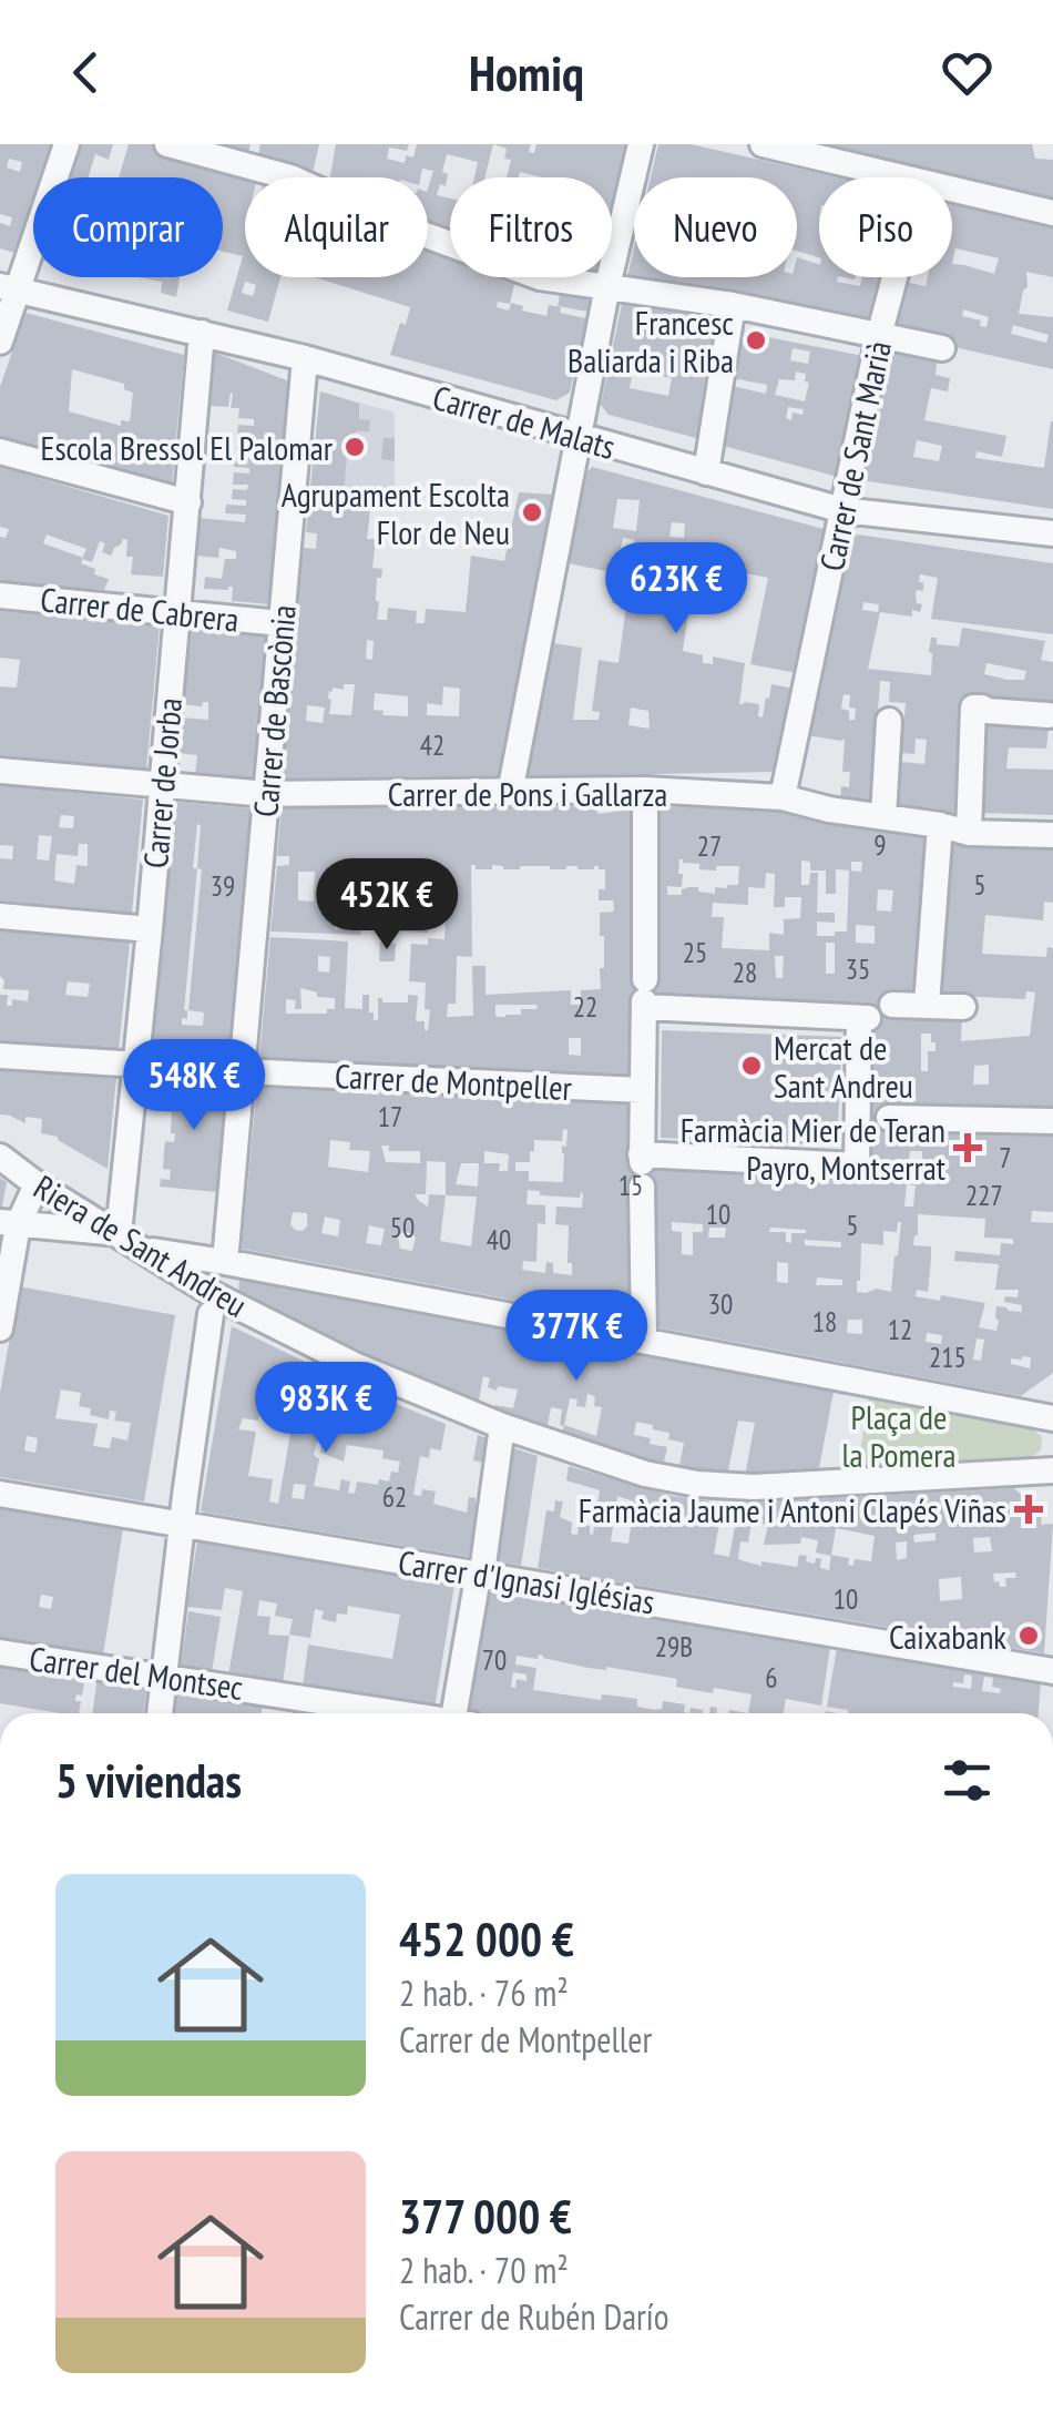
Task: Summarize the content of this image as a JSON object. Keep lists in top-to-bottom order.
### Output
{
  "streets": {
    "street": [
      "Carrer de Malats",
      "Carrer de Sant Marià",
      "Carrer de Cabrera",
      "Carrer de Bascònia",
      "Carrer de Jorba",
      "Carrer de Pons i Gallarza",
      "Carrer de Montpeller",
      "Riera de Sant Andreu",
      "Carrer d'Ignasi Iglésias",
      "Carrer del Montsec"
    ]
  },
  "crossings": [
    ["Carrer de Malats", "Carrer de Sant Marià"],
    ["Carrer de Malats", "Carrer de Bascònia"],
    ["Carrer de Malats", "Carrer de Jorba"],
    ["Carrer de Sant Marià", "Carrer de Pons i Gallarza"],
    ["Carrer de Cabrera", "Carrer de Bascònia"],
    ["Carrer de Cabrera", "Carrer de Jorba"],
    ["Carrer de Bascònia", "Carrer de Pons i Gallarza"],
    ["Carrer de Bascònia", "Carrer de Montpeller"],
    ["Carrer de Jorba", "Carrer de Pons i Gallarza"],
    ["Carrer de Jorba", "Carrer de Montpeller"],
    ["Carrer de Jorba", "Riera de Sant Andreu"]
  ],
  "parks": ["Plaça de la Pomera"],
  "places": {
    "other": [
      "Francesc Baliarda i Riba",
      "Escola Bressol El Palomar",
      "Agrupament Escolta Flor de Neu",
      "Mercat de Sant Andreu",
      "Caixabank"
    ],
    "health": ["Farmàcia Mier de Teran Payro, Montserrat", "Farmàcia Jaume i Antoni Clapés Viñas"]
  },
  "house_numbers": [
    "42",
    "9",
    "27",
    "5",
    "39",
    "25",
    "35",
    "28",
    "22",
    "17",
    "7",
    "15",
    "227",
    "10",
    "5",
    "50",
    "40",
    "30",
    "18",
    "12",
    "215",
    "62",
    "10",
    "29B",
    "70",
    "6"
  ],
  "page": {
    "header": "Homiq",
    "chip": [
      "Comprar",
      "Alquilar",
      "Filtros",
      "Nuevo",
      "Piso"
    ],
    "price": [
      "623K €",
      "452K €",
      "548K €",
      "377K €",
      "983K €"
    ],
    "heading": "5 viviendas",
    "list": [
      {
        "name": "452 000 €",
        "note": "2 hab. · 76 m² · Carrer de Montpeller"
      },
      {
        "name": "377 000 €",
        "note": "2 hab. · 70 m² · Carrer de Rubén Darío"
      }
    ]
  }
}
